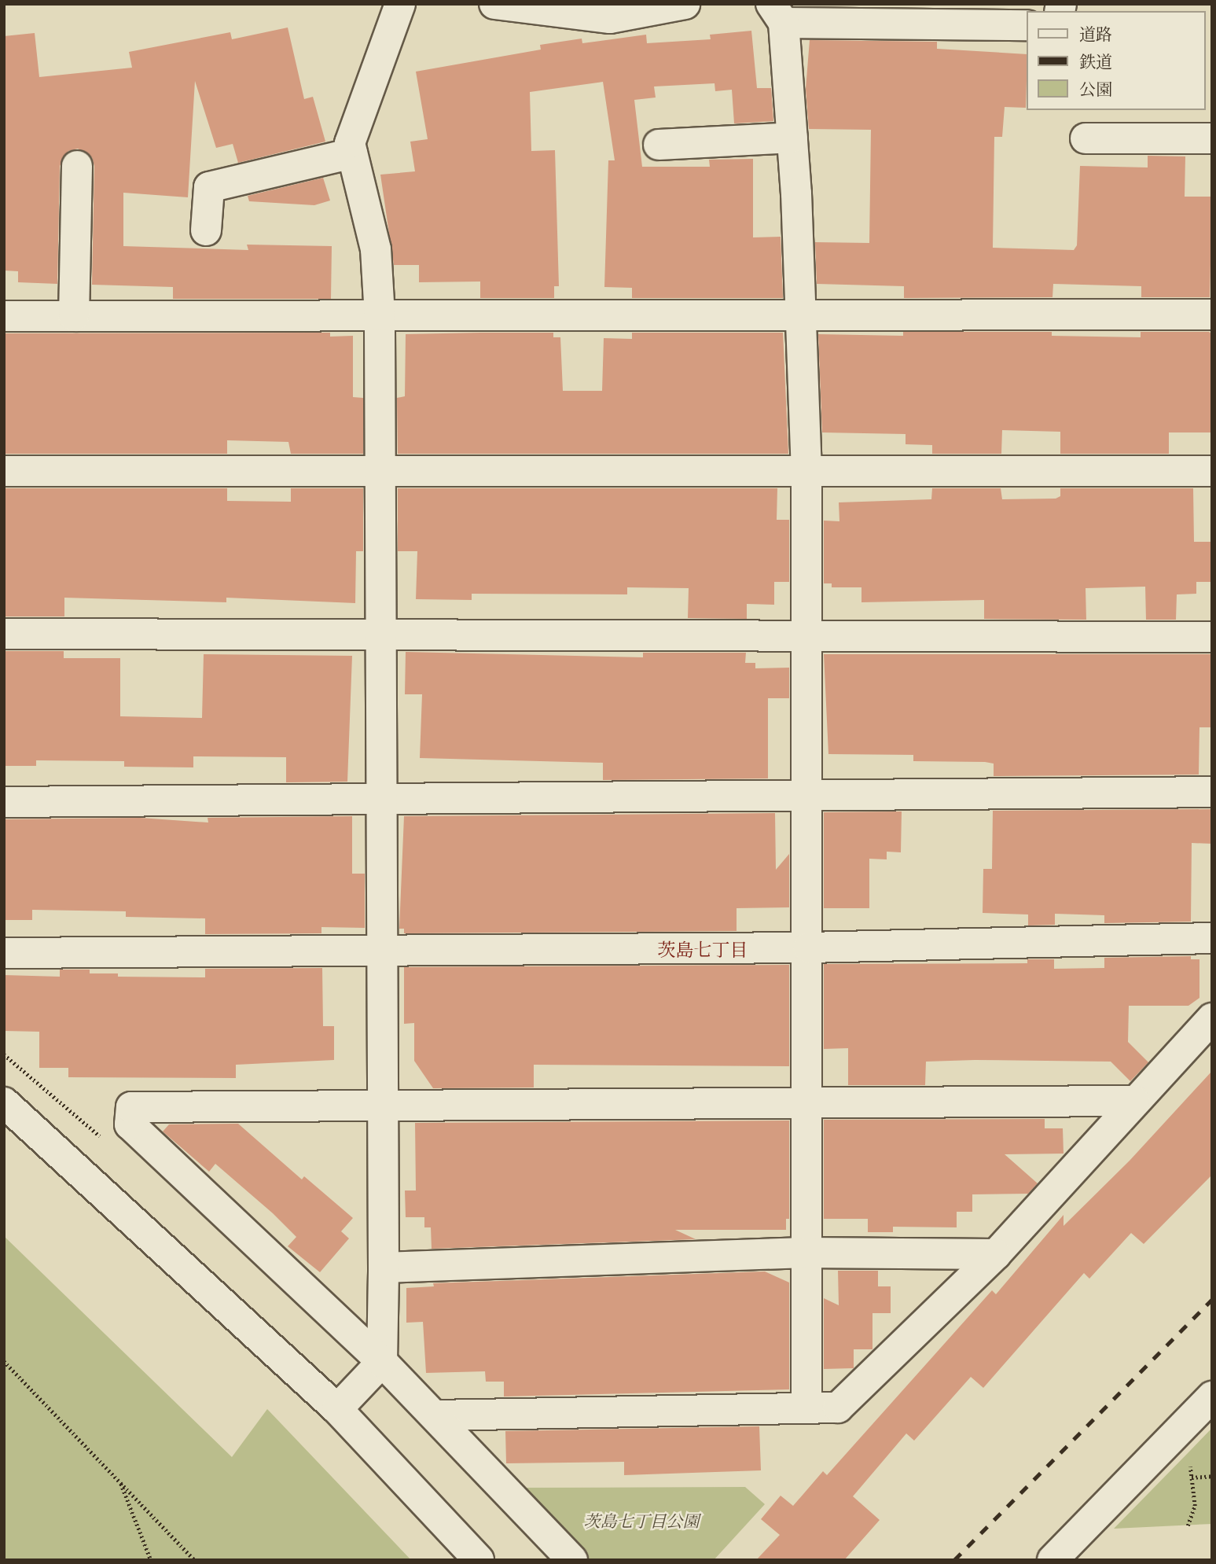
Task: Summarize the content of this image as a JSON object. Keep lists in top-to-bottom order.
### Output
{
  "districts": ["茨島七丁目"],
  "parks": ["茨島七丁目公園"],
  "legend": ["道路", "鉄道", "公園"]
}
